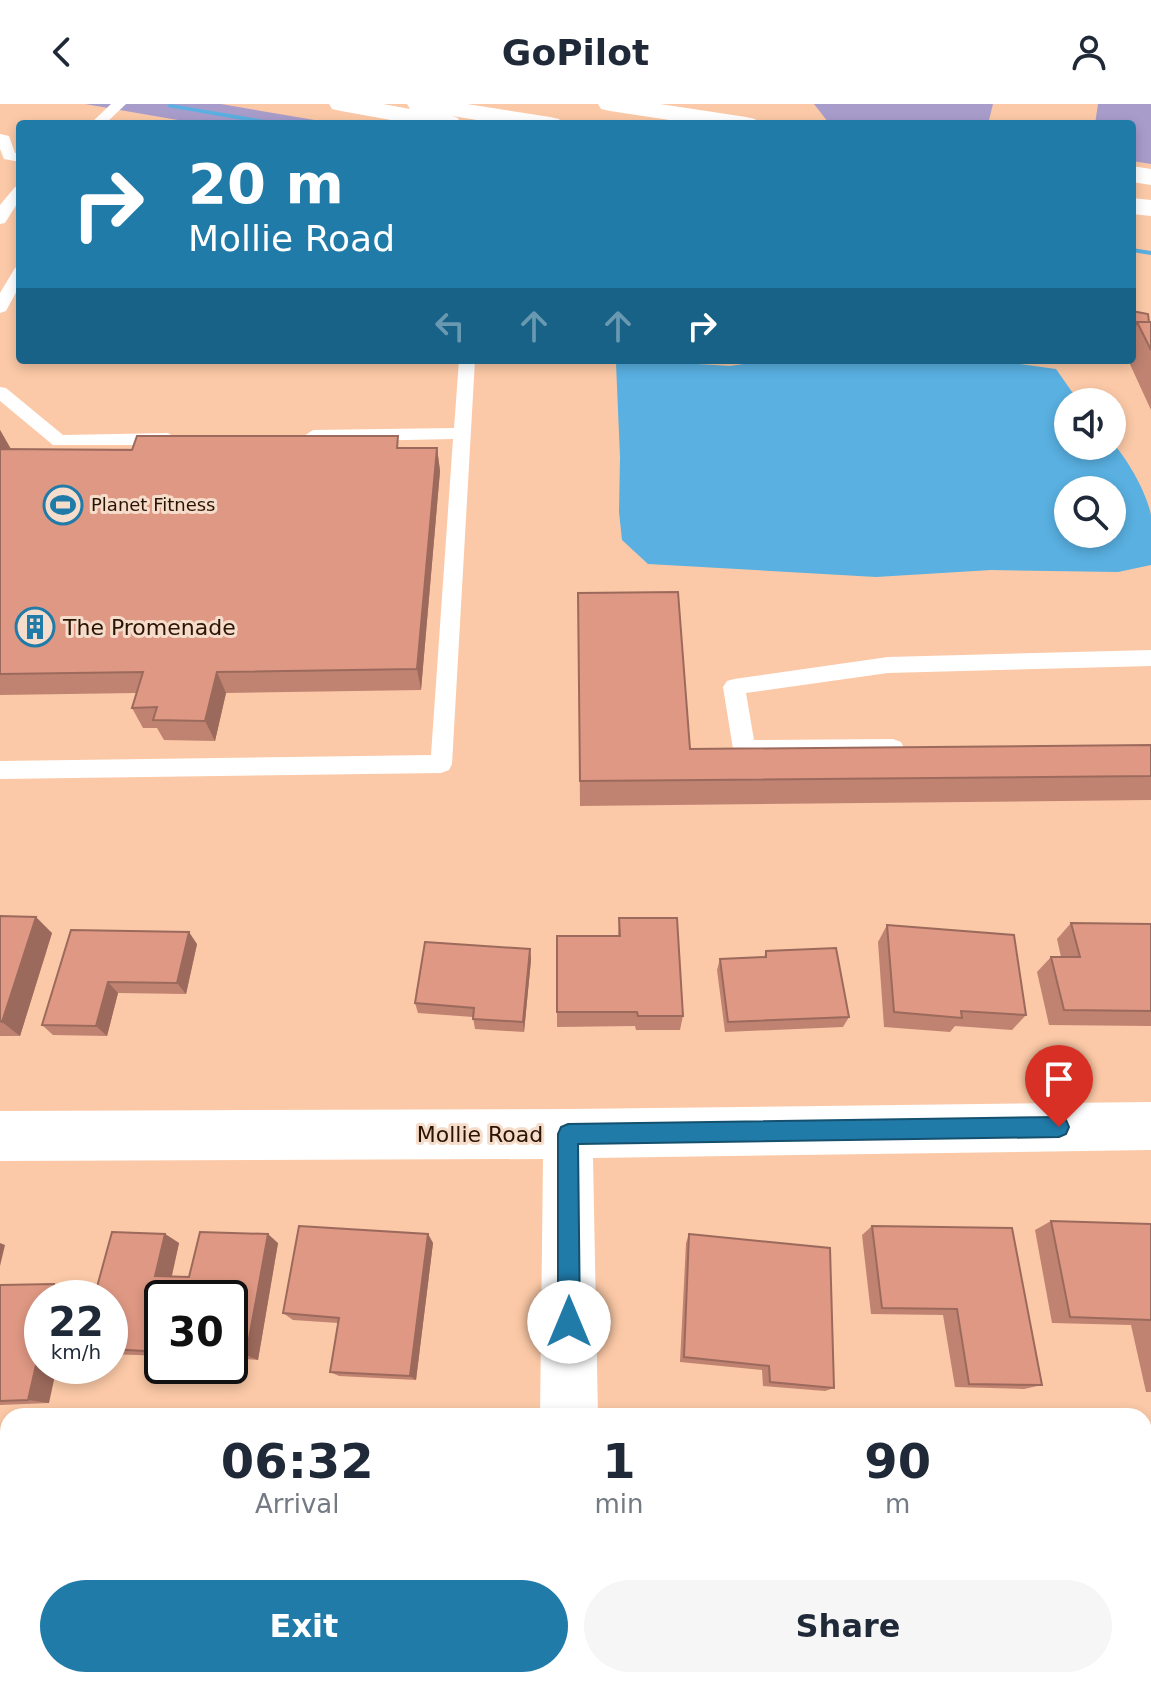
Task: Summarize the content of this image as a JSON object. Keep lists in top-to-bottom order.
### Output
{
  "streets": {
    "street": ["Mollie Road"]
  },
  "places": {
    "sports": ["Planet Fitness"],
    "building": ["The Promenade"]
  },
  "page": {
    "header": "GoPilot",
    "turn": ["20 m", "Mollie Road"],
    "speed": "22 km/h",
    "limit": "30",
    "eta": [
      "06:32",
      "Arrival",
      "1",
      "min",
      "90",
      "m"
    ],
    "buttons": ["Exit", "Share"]
  }
}
